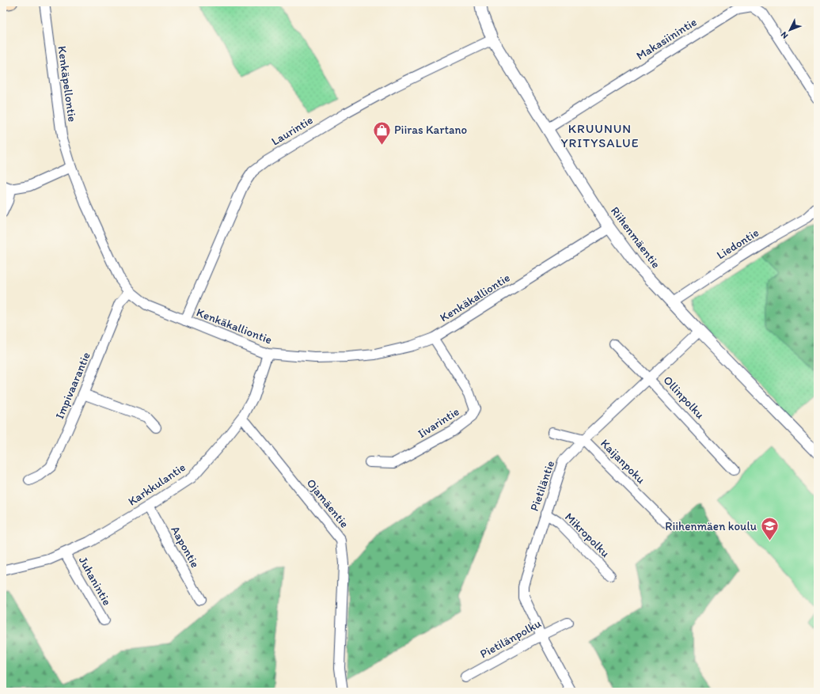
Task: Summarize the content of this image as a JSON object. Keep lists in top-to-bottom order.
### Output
{
  "streets": {
    "street": [
      "Makasiinintie",
      "Kenkäpellontie",
      "Laurintie",
      "Riihenmäentie",
      "Liedontie",
      "Kenkäkalliontie",
      "Impivaarantie",
      "Ollinpolku",
      "Iivarintie",
      "Kaijanpoku",
      "Karkkulantie",
      "Pietiläntie",
      "Ojamäentie",
      "Mikropolku",
      "Aapontie",
      "Juhanintie",
      "Pietilänpolku"
    ]
  },
  "crossings": [
    ["Makasiinintie", "Riihenmäentie"],
    ["Kenkäpellontie", "Kenkäkalliontie"],
    ["Laurintie", "Riihenmäentie"],
    ["Laurintie", "Kenkäkalliontie"],
    ["Riihenmäentie", "Liedontie"],
    ["Riihenmäentie", "Kenkäkalliontie"],
    ["Riihenmäentie", "Pietiläntie"],
    ["Kenkäkalliontie", "Impivaarantie"],
    ["Kenkäkalliontie", "Iivarintie"],
    ["Kenkäkalliontie", "Karkkulantie"],
    ["Ollinpolku", "Pietiläntie"],
    ["Kaijanpoku", "Pietiläntie"],
    ["Karkkulantie", "Aapontie"],
    ["Karkkulantie", "Juhanintie"],
    ["Pietiläntie", "Mikropolku"],
    ["Pietiläntie", "Pietilänpolku"]
  ],
  "districts": ["KRUUNUN YRITYSALUE"],
  "places": {
    "shop": ["Piiras Kartano"],
    "school or university": ["Riihenmäen koulu"]
  },
  "north": "bottom left"
}
